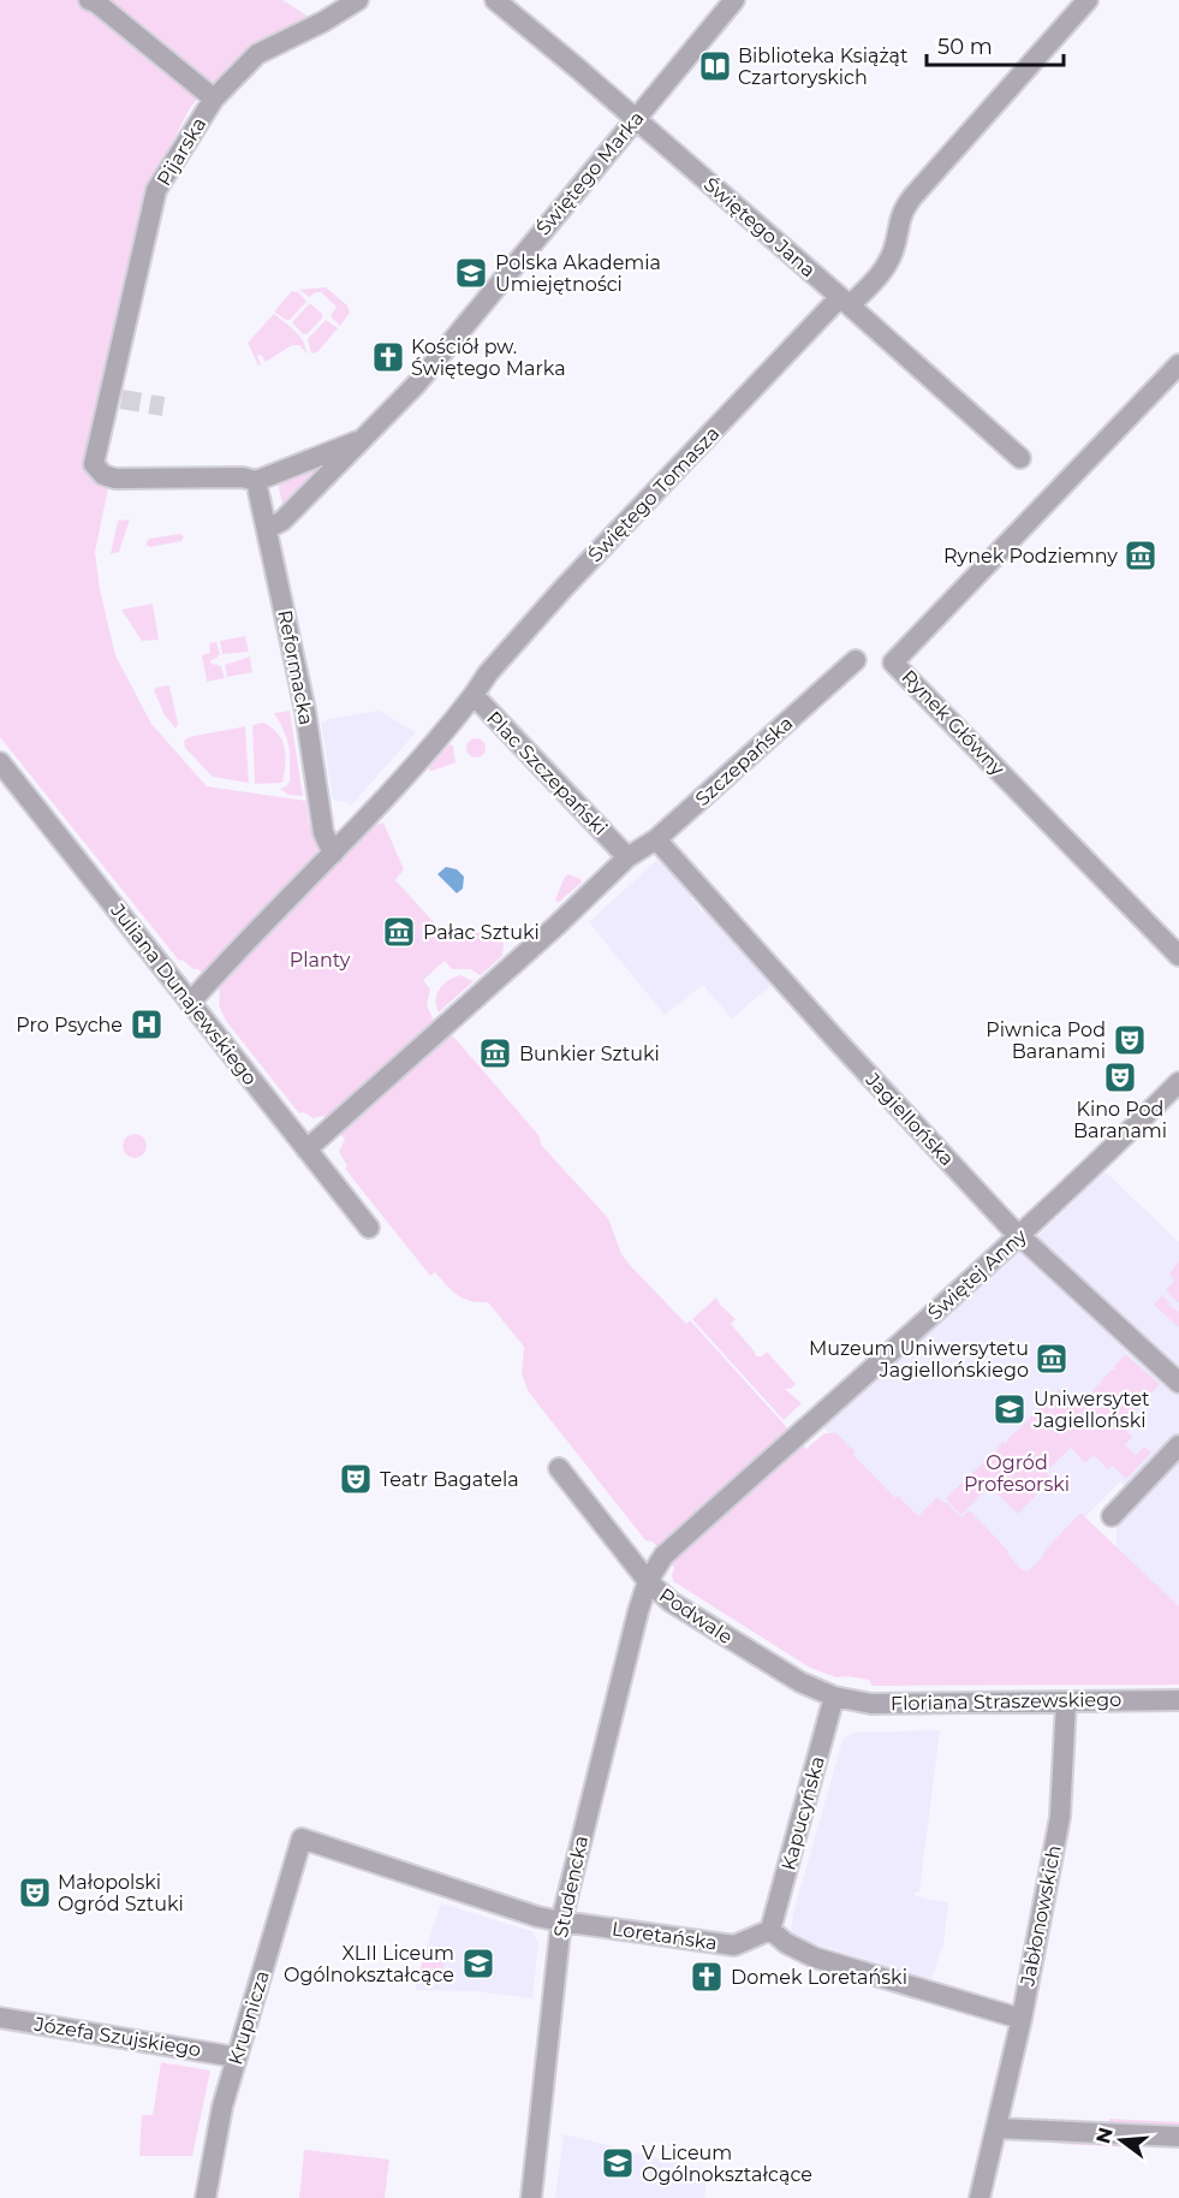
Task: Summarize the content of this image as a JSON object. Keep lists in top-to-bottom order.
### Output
{
  "streets": {
    "street": [
      "Pijarska",
      "Świętego Marka",
      "Świętego Jana",
      "Świętego Tomasza",
      "Reformacka",
      "Rynek Główny",
      "Szczepańska",
      "Plac Szczepański",
      "Juliana Dunajewskiego",
      "Jagiellońska",
      "Świętej Anny",
      "Podwale",
      "Floriana Straszewskiego",
      "Kapucyńska",
      "Studencka",
      "Jabłonowskich",
      "Loretańska",
      "Krupnicza",
      "Józefa Szujskiego"
    ]
  },
  "crossings": [
    ["Pijarska", "Świętego Marka"],
    ["Świętego Marka", "Świętego Jana"],
    ["Świętego Marka", "Reformacka"],
    ["Świętego Jana", "Świętego Tomasza"],
    ["Świętego Tomasza", "Plac Szczepański"],
    ["Reformacka", "Plac Szczepański"],
    ["Szczepańska", "Plac Szczepański"],
    ["Szczepańska", "Jagiellońska"],
    ["Jagiellońska", "Świętej Anny"],
    ["Świętej Anny", "Podwale"],
    ["Świętej Anny", "Studencka"],
    ["Podwale", "Floriana Straszewskiego"],
    ["Podwale", "Kapucyńska"],
    ["Podwale", "Studencka"],
    ["Floriana Straszewskiego", "Kapucyńska"],
    ["Floriana Straszewskiego", "Jabłonowskich"],
    ["Kapucyńska", "Loretańska"],
    ["Studencka", "Loretańska"],
    ["Loretańska", "Krupnicza"],
    ["Krupnicza", "Józefa Szujskiego"]
  ],
  "parks": ["Planty", "Ogród Profesorski"],
  "places": {
    "library": ["Biblioteka Książąt Czartoryskich"],
    "school or university": [
      "Polska Akademia Umiejętności",
      "Uniwersytet Jagielloński",
      "XLII Liceum Ogólnokształcące",
      "V Liceum Ogólnokształcące"
    ],
    "church": ["Kościół pw. Świętego Marka", "Domek Loretański"],
    "museum": [
      "Rynek Podziemny",
      "Pałac Sztuki",
      "Bunkier Sztuki",
      "Muzeum Uniwersytetu Jagiellońskiego"
    ],
    "hospital": ["Pro Psyche"],
    "theatre": [
      "Piwnica Pod Baranami",
      "Kino Pod Baranami",
      "Teatr Bagatela",
      "Małopolski Ogród Sztuki"
    ]
  },
  "scale_bar": "50 m",
  "north": "left"
}
